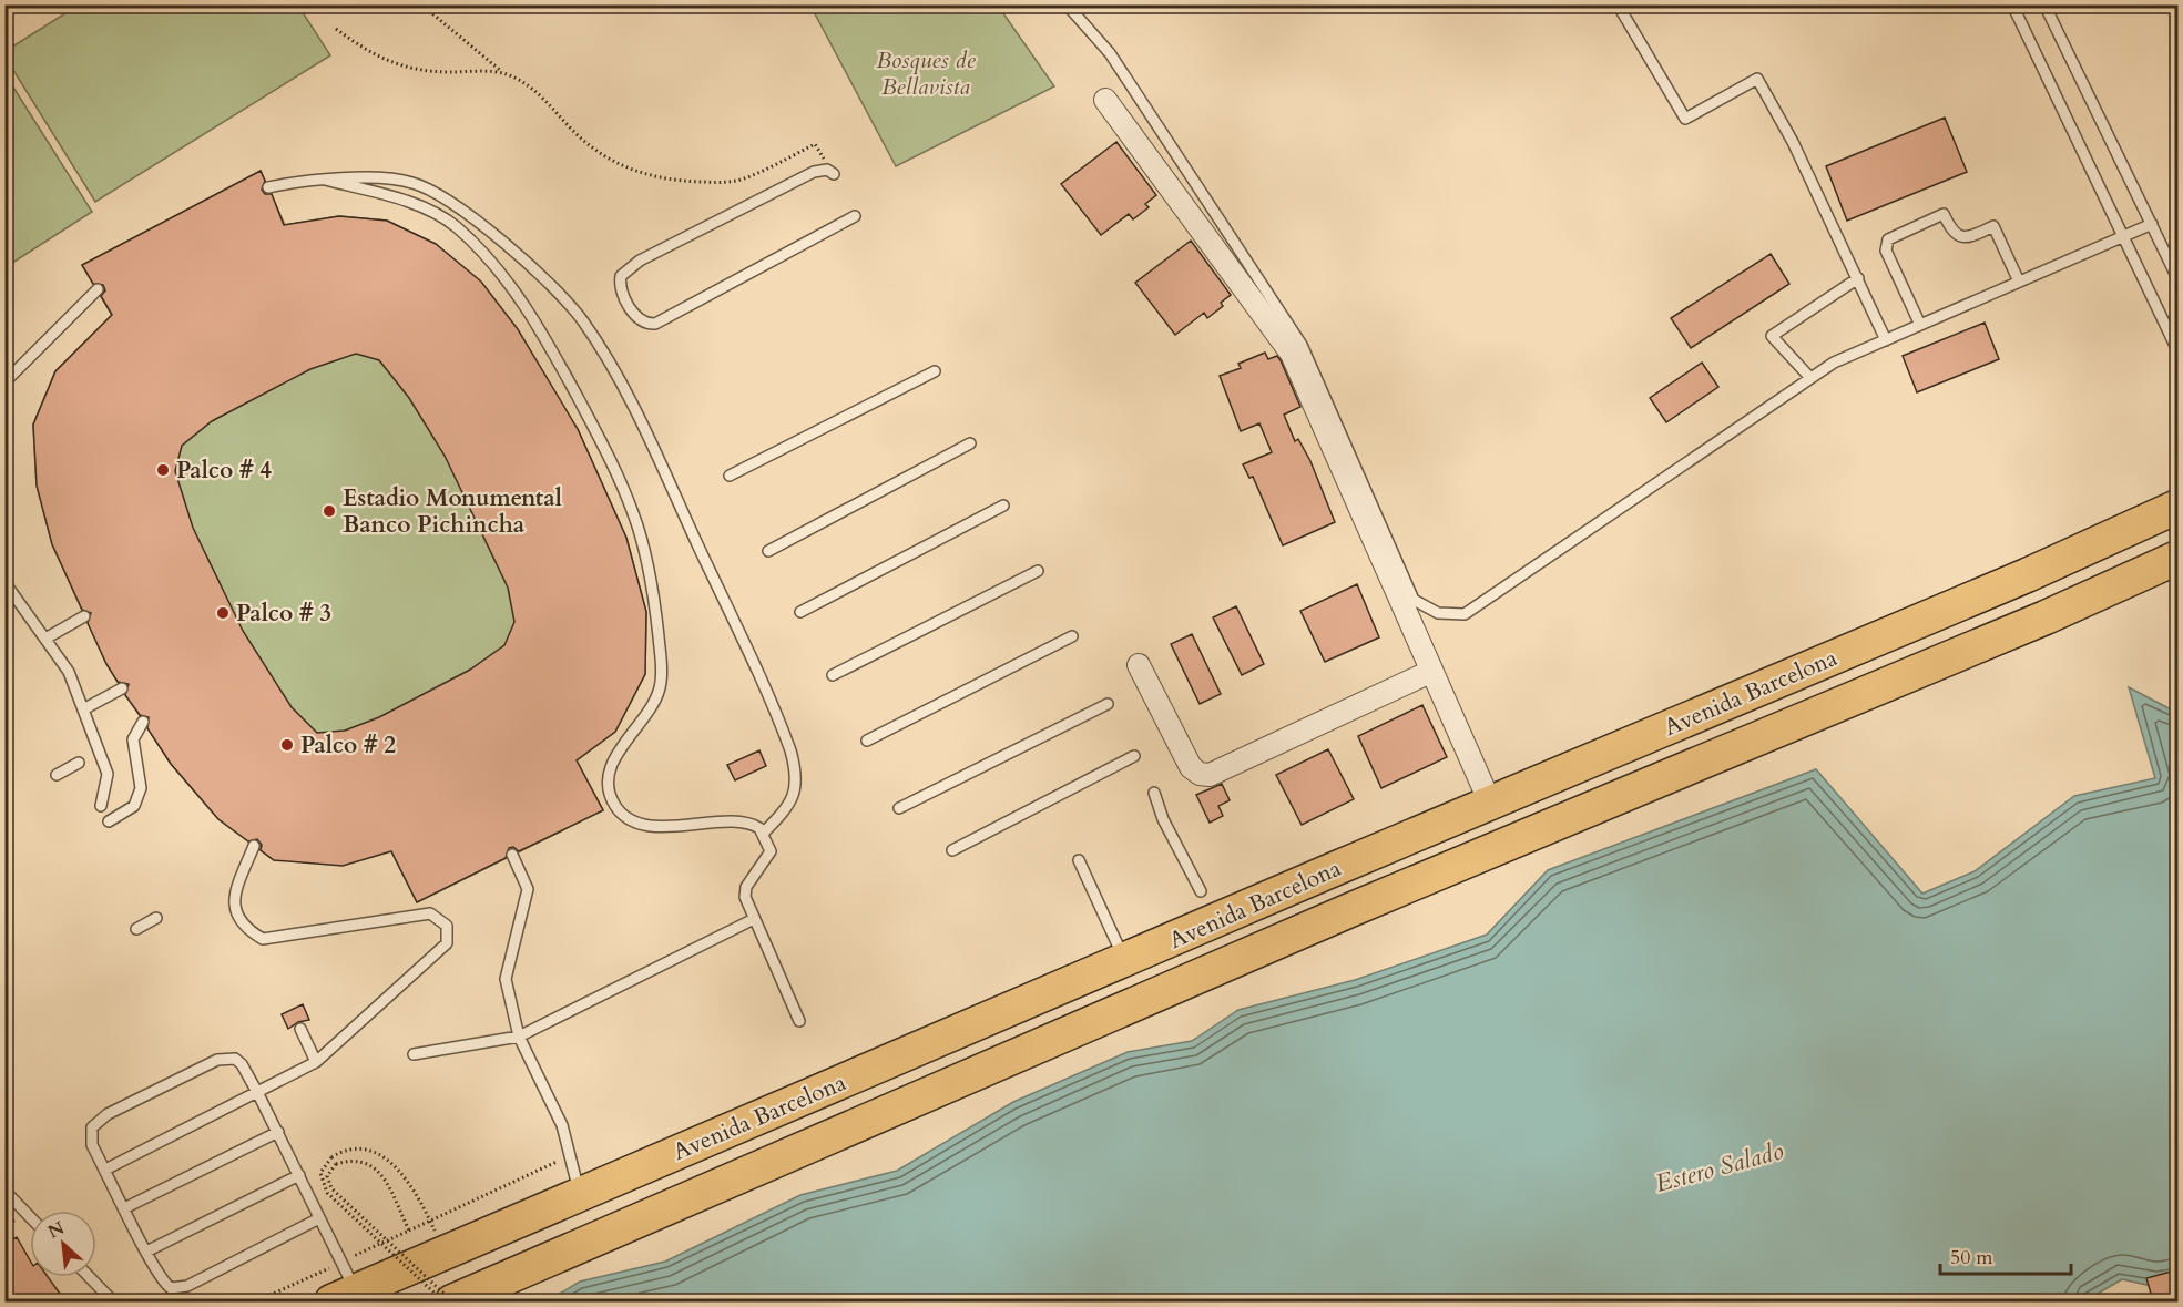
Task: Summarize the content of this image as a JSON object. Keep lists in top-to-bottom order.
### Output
{
  "streets": {
    "main road": ["Avenida Barcelona"]
  },
  "water": ["Estero Salado"],
  "parks": ["Bosques de Bellavista"],
  "places": [
    "Palco # 4",
    "Estadio Monumental Banco Pichincha",
    "Palco # 3",
    "Palco # 2"
  ],
  "scale_bar": "50 m",
  "north": "top left"
}
